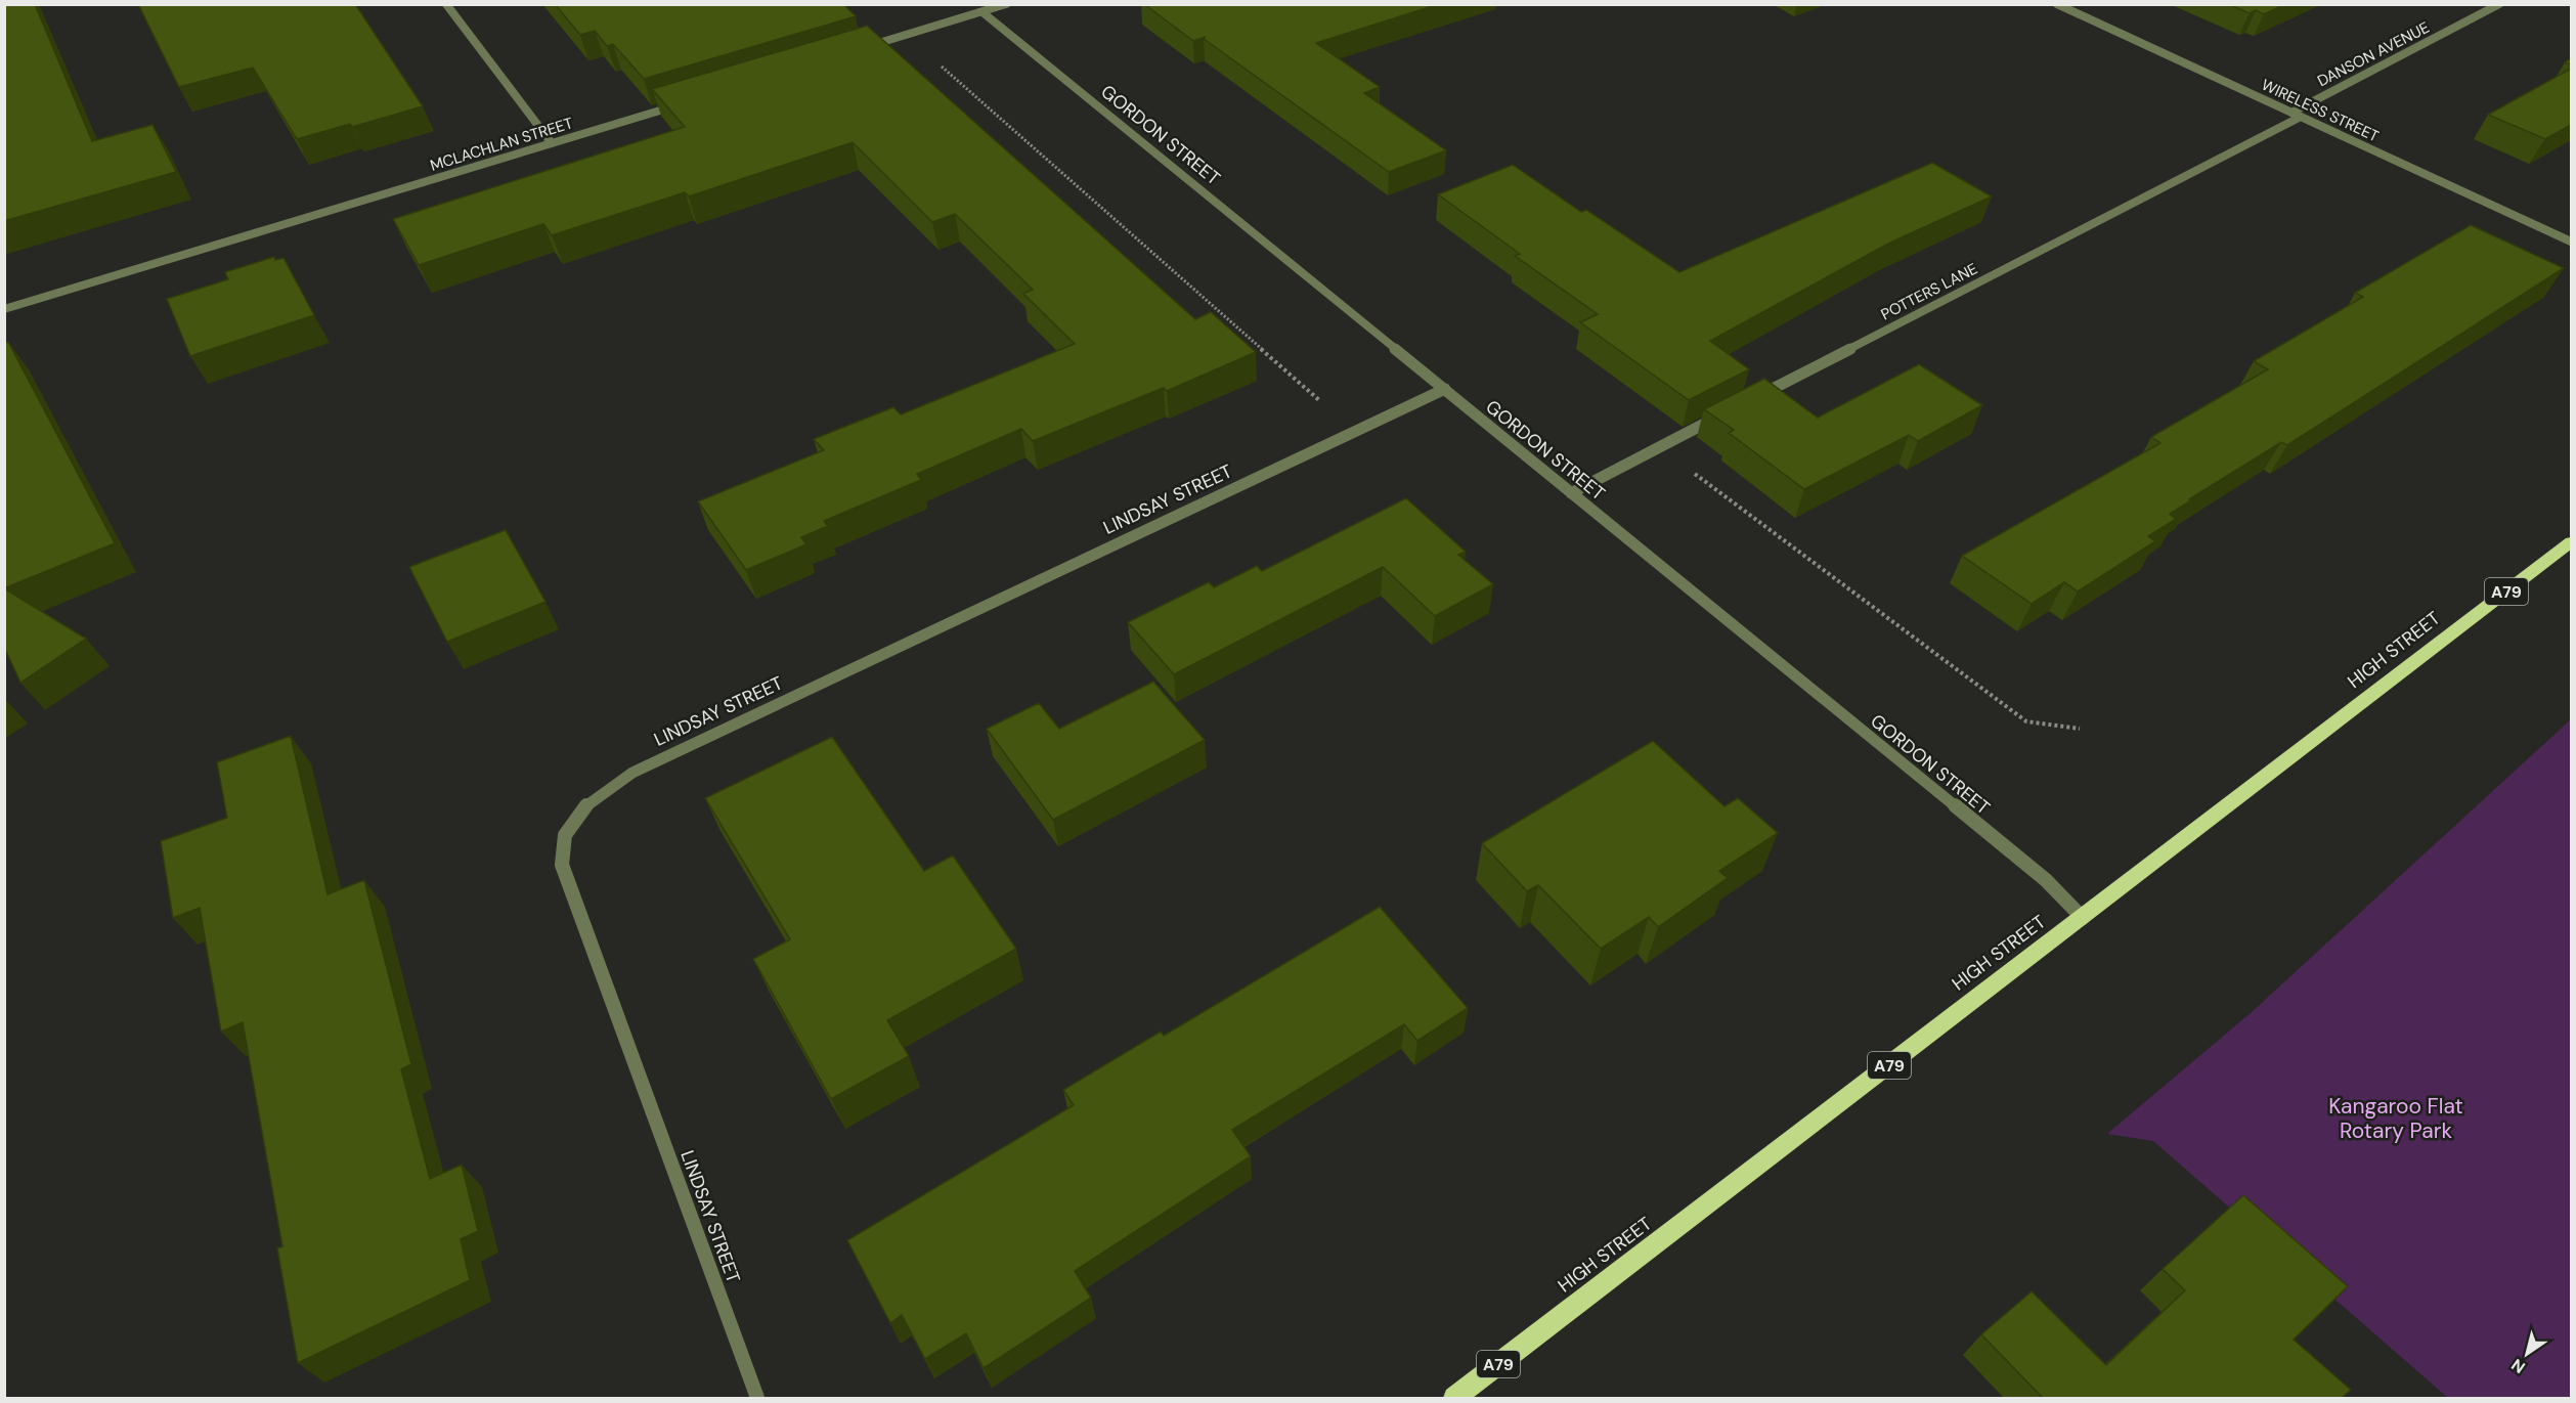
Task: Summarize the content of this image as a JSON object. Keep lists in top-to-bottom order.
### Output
{
  "streets": {
    "highway": ["A79", "HIGH STREET"],
    "street": [
      "DANSON AVENUE",
      "WIRELESS STREET",
      "GORDON STREET",
      "MCLACHLAN STREET",
      "POTTERS LANE",
      "LINDSAY STREET"
    ]
  },
  "crossings": [
    ["DANSON AVENUE", "WIRELESS STREET"],
    ["DANSON AVENUE", "POTTERS LANE"],
    ["WIRELESS STREET", "POTTERS LANE"],
    ["GORDON STREET", "LINDSAY STREET"],
    ["GORDON STREET", "HIGH STREET"]
  ],
  "parks": ["Kangaroo Flat Rotary Park"],
  "north": "bottom left"
}
